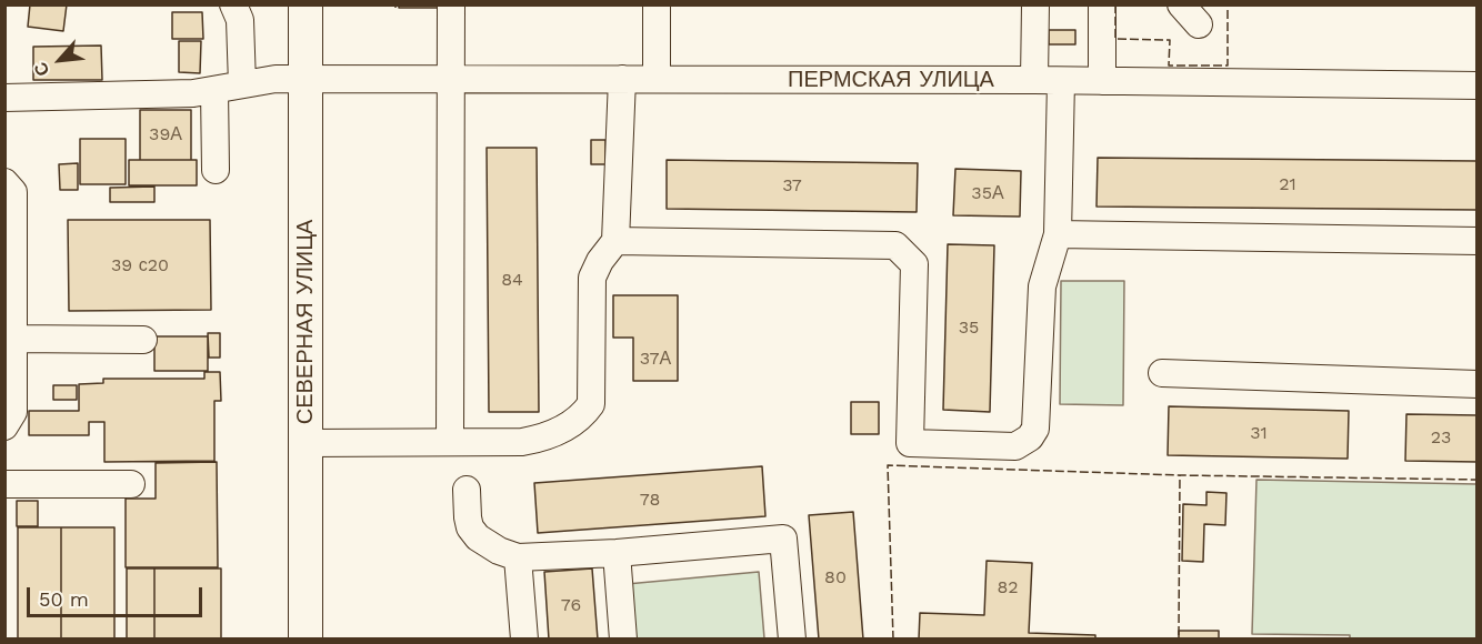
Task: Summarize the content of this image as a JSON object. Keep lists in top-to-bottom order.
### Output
{
  "streets": {
    "main road": ["СЕВЕРНАЯ УЛИЦА"],
    "street": ["ПЕРМСКАЯ УЛИЦА"]
  },
  "crossings": [
    ["ПЕРМСКАЯ УЛИЦА", "СЕВЕРНАЯ УЛИЦА"]
  ],
  "house_numbers": [
    "39А",
    "21",
    "37",
    "35А",
    "39 с20",
    "84",
    "35",
    "37А",
    "31",
    "23",
    "78",
    "80",
    "82",
    "76"
  ],
  "scale_bar": "50 m",
  "north": "bottom left"
}
